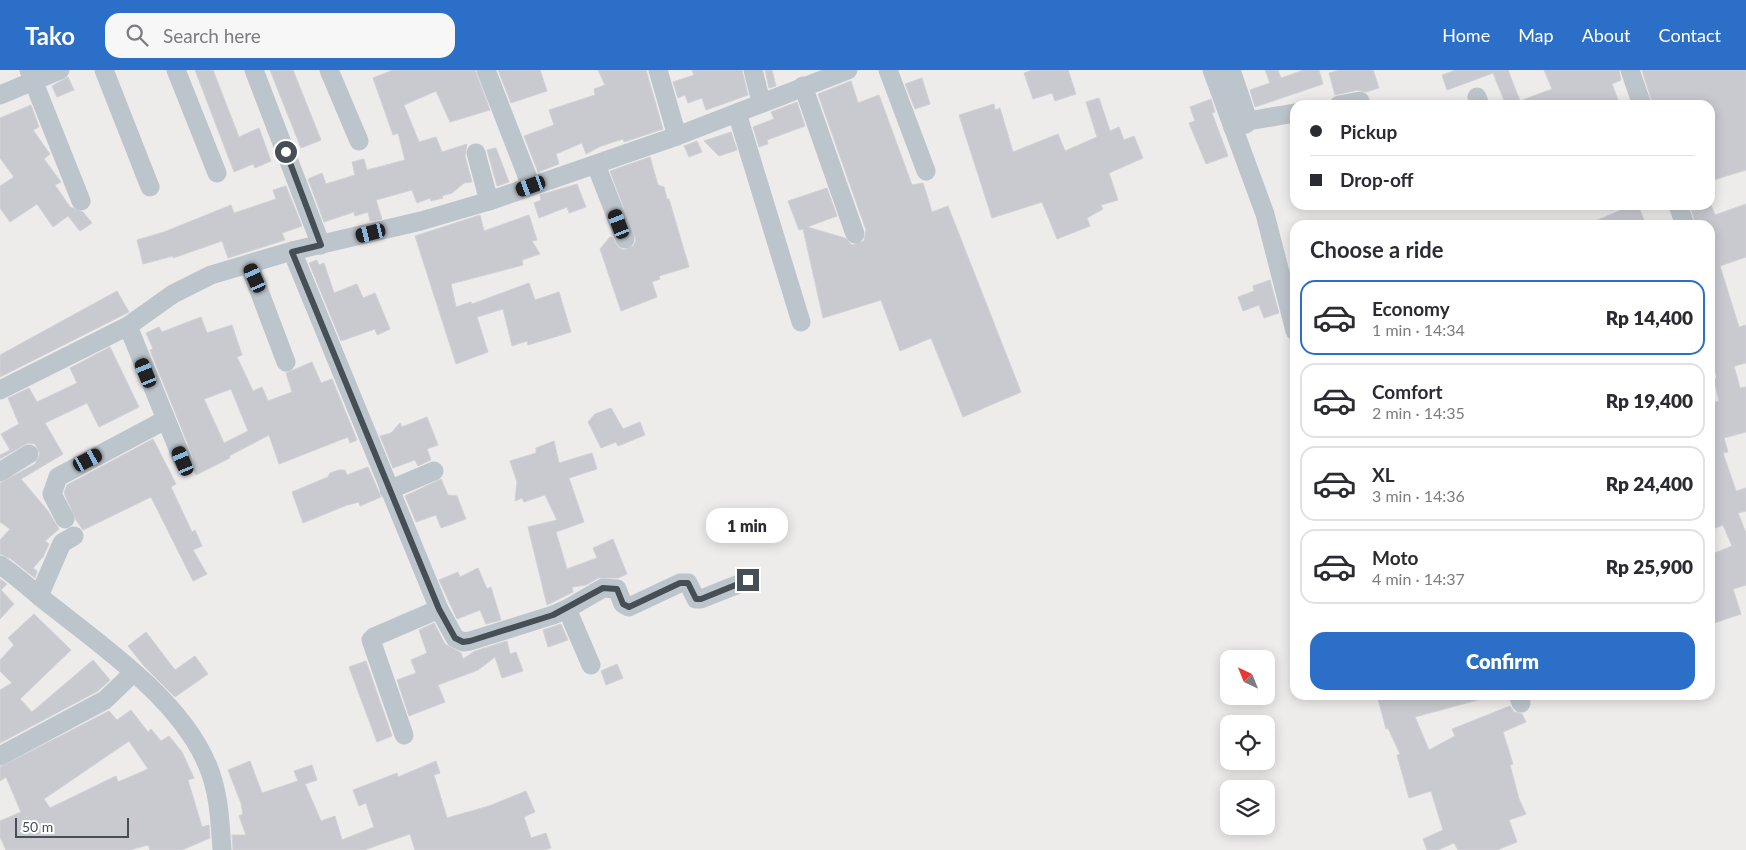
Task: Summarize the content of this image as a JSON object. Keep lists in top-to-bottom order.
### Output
{
  "scale_bar": "50 m",
  "north": "top left",
  "page": {
    "header": "Tako",
    "search": "Search here",
    "nav": [
      "Home",
      "Map",
      "About",
      "Contact"
    ],
    "banner": ["Pickup", "Drop-off"],
    "heading": "Choose a ride",
    "list": [
      {
        "name": "Economy",
        "note": "1 min · 14:34",
        "value": "Rp 14,400"
      },
      {
        "name": "Comfort",
        "note": "2 min · 14:35",
        "value": "Rp 19,400"
      },
      {
        "name": "XL",
        "note": "3 min · 14:36",
        "value": "Rp 24,400"
      },
      {
        "name": "Moto",
        "note": "4 min · 14:37",
        "value": "Rp 25,900"
      }
    ],
    "bubble": "1 min",
    "buttons": "Confirm",
    "scale": "50 m"
  }
}
